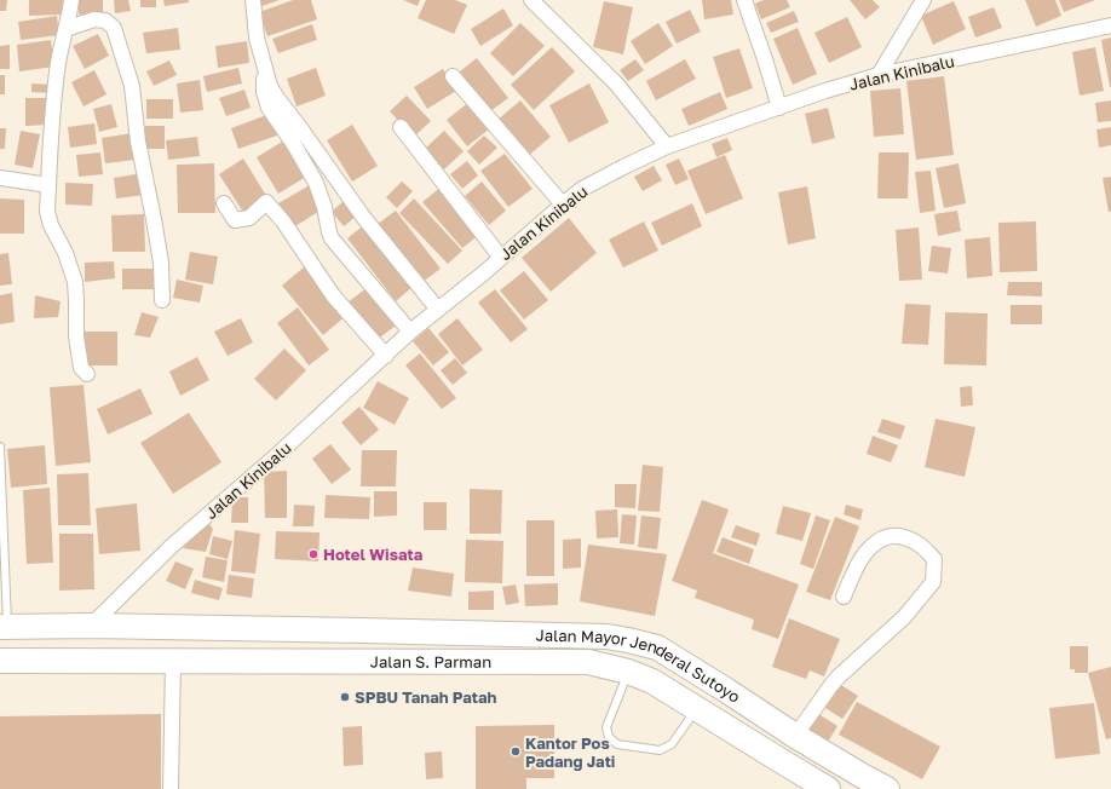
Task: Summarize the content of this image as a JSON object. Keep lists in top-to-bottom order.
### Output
{
  "streets": {
    "main road": ["Jalan S. Parman", "Jalan Mayor Jenderal Sutoyo"],
    "street": ["Jalan Kinibalu"]
  },
  "crossings": [
    ["Jalan Kinibalu", "Jalan Mayor Jenderal Sutoyo"]
  ],
  "places": ["Hotel Wisata", "SPBU Tanah Patah", "Kantor Pos Padang Jati"]
}
